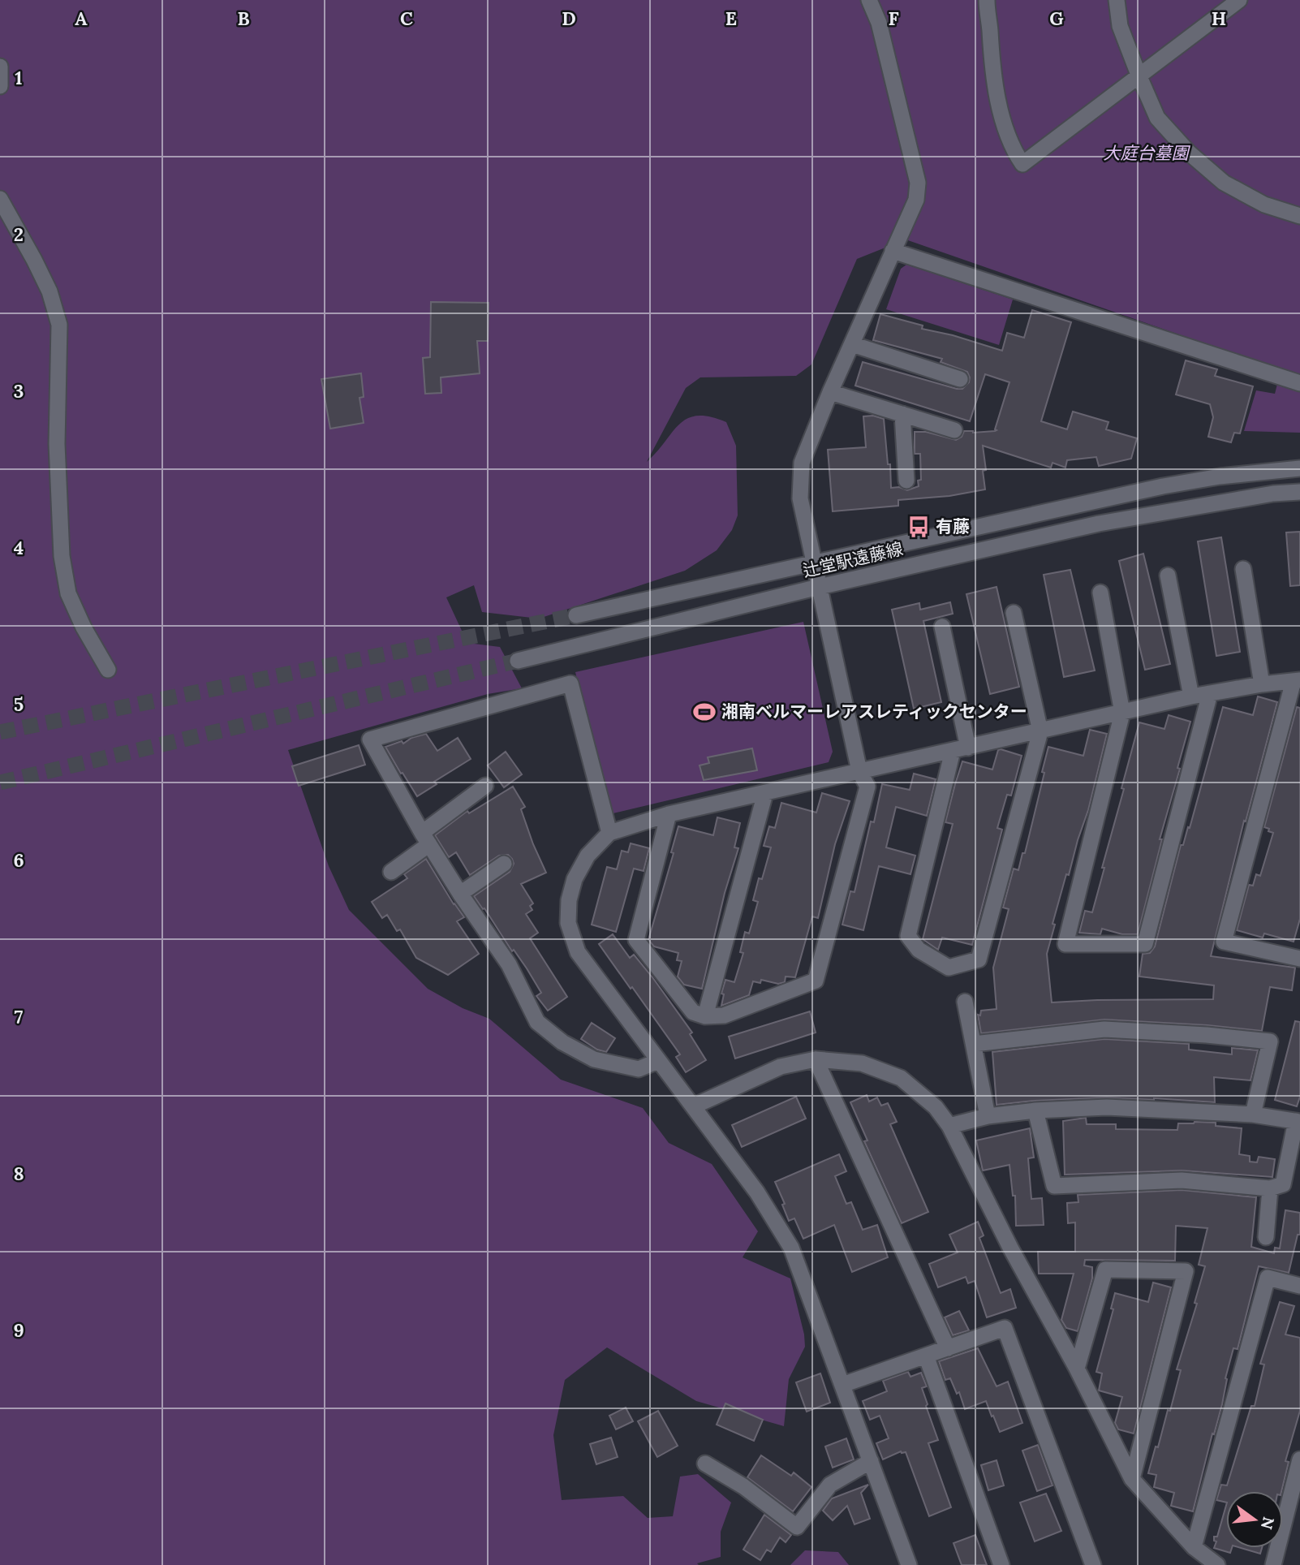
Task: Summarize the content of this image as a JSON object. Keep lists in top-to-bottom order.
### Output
{
  "streets": {
    "street": ["辻堂駅遠藤線"]
  },
  "parks": ["大庭台墓園"],
  "places": {
    "bus stop": ["有藤"],
    "sports": ["湘南ベルマーレアスレティックセンター"]
  },
  "north": "right",
  "grid": {
    "columns": [
      "A",
      "B",
      "C",
      "D",
      "E",
      "F",
      "G",
      "H"
    ],
    "rows": [
      "1",
      "2",
      "3",
      "4",
      "5",
      "6",
      "7",
      "8",
      "9"
    ]
  }
}
